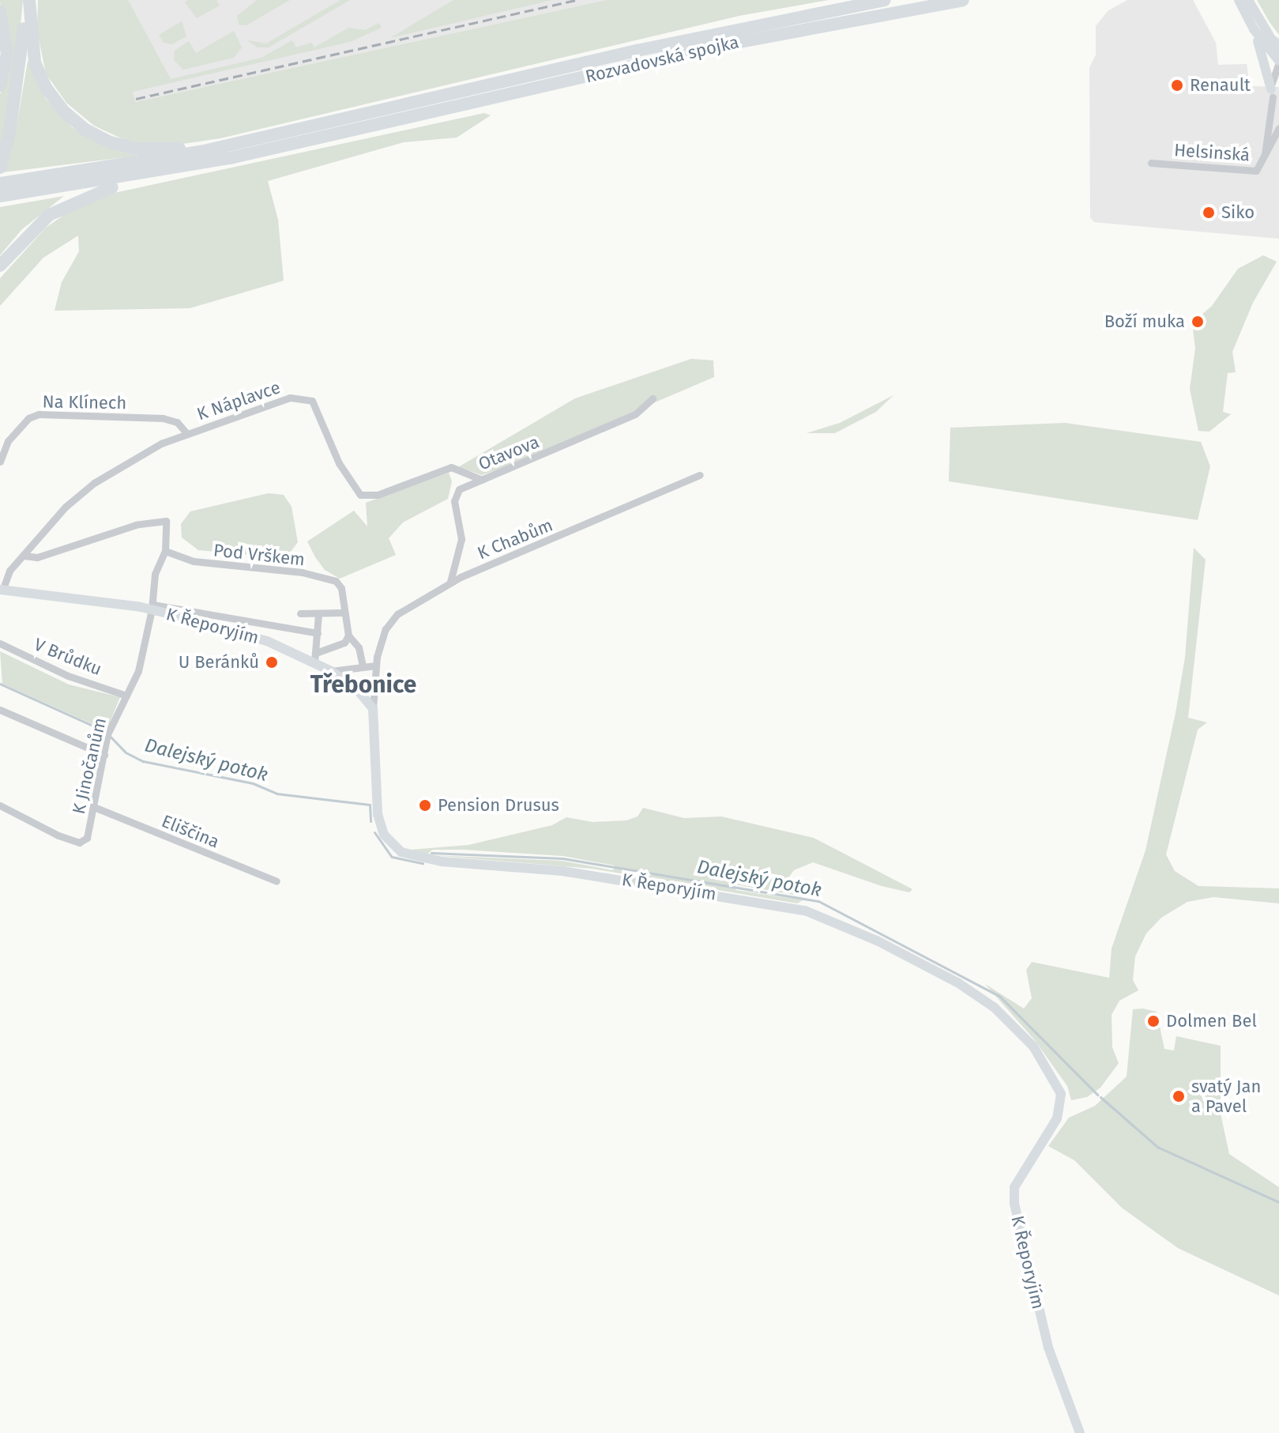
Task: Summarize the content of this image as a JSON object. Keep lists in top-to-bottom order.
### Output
{
  "streets": {
    "highway": ["Rozvadovská spojka"],
    "street": [
      "Helsinská",
      "K Náplavce",
      "Na Klínech",
      "Otavova",
      "K Chabům",
      "Pod Vrškem",
      "K Řeporyjím",
      "V Brůdku",
      "K Jinočanům",
      "Eliščina"
    ]
  },
  "crossings": [
    ["K Náplavce", "Na Klínech"],
    ["K Náplavce", "Otavova"],
    ["K Náplavce", "K Řeporyjím"],
    ["Otavova", "K Chabům"],
    ["K Chabům", "K Řeporyjím"],
    ["Pod Vrškem", "K Jinočanům"],
    ["K Řeporyjím", "K Jinočanům"],
    ["V Brůdku", "K Jinočanům"],
    ["K Jinočanům", "Eliščina"]
  ],
  "districts": ["Třebonice"],
  "water": ["Dalejský potok"],
  "places": [
    "Renault",
    "Siko",
    "Boží muka",
    "U Beránků",
    "Pension Drusus",
    "Dolmen Bel",
    "svatý Jan a Pavel"
  ]
}
